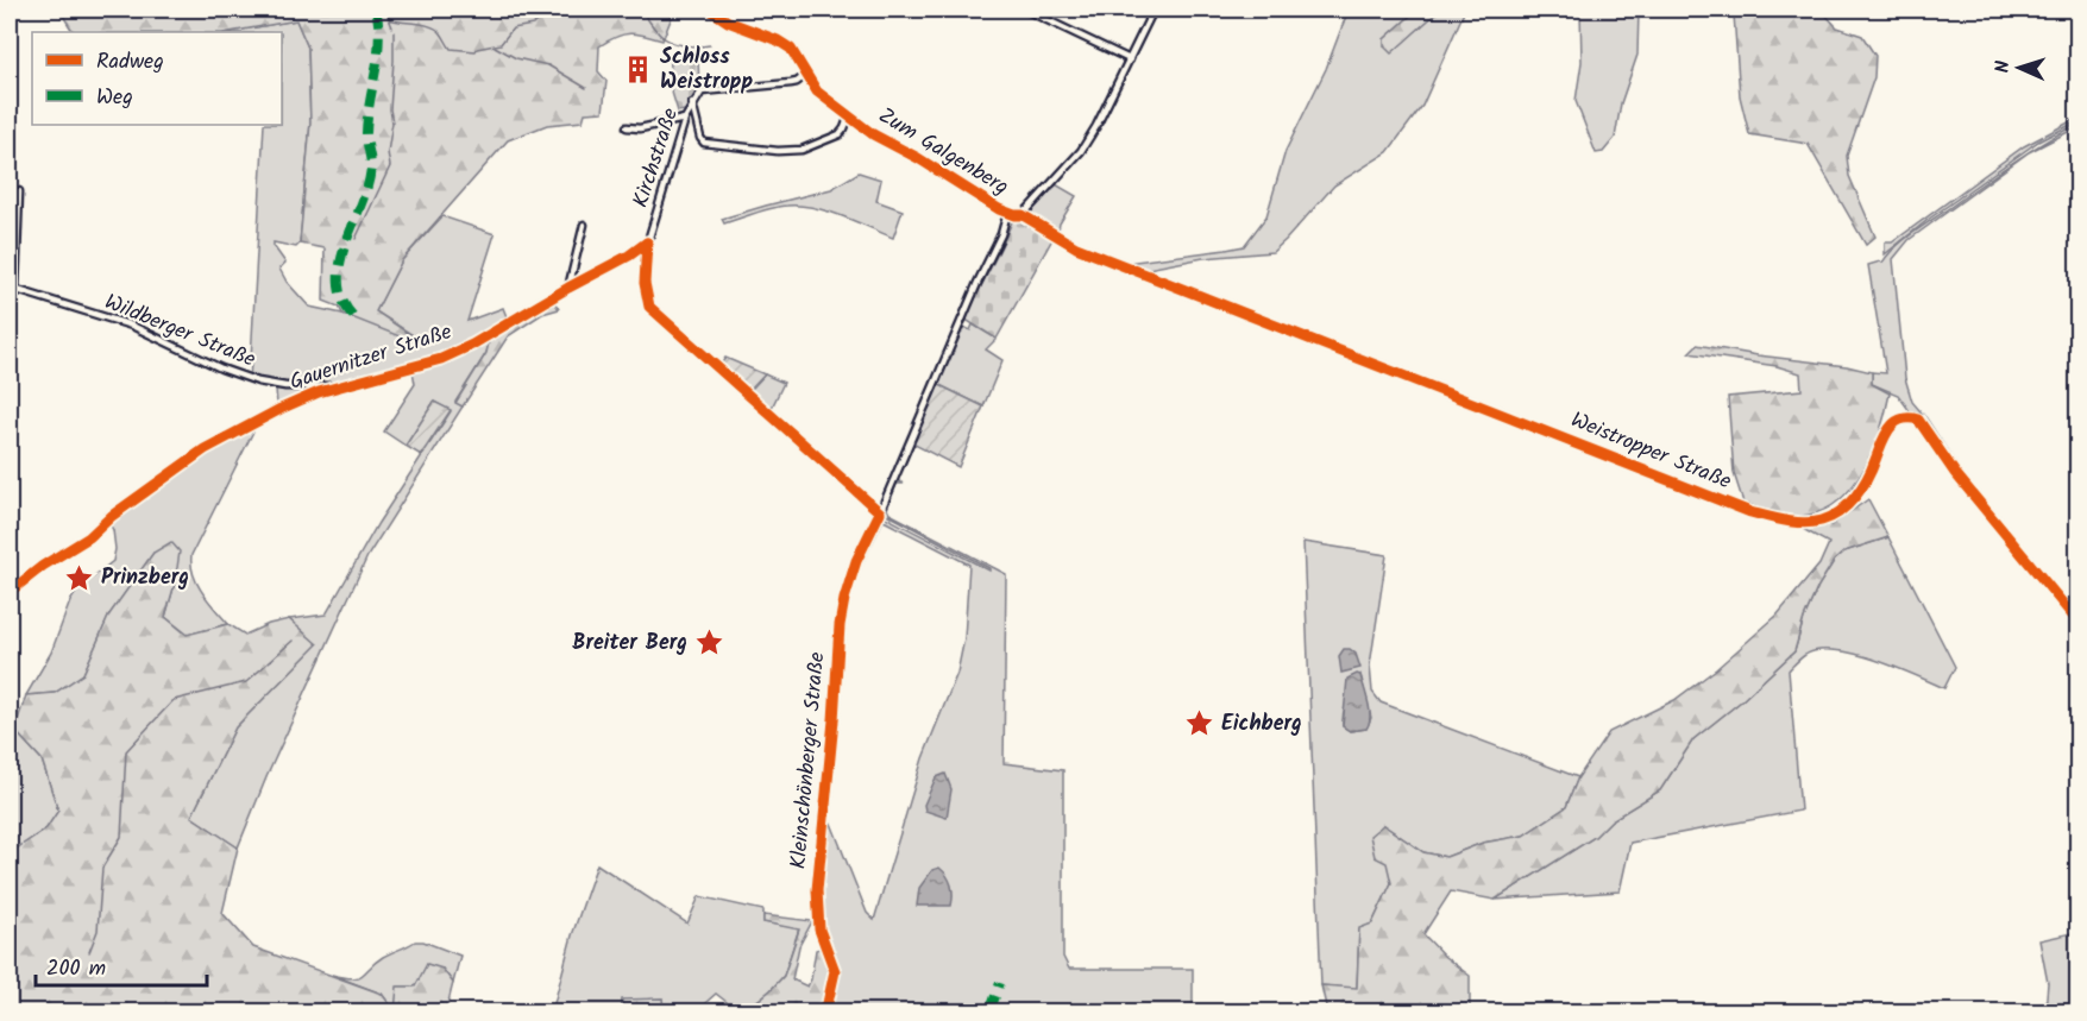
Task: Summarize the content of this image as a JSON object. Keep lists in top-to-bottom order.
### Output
{
  "streets": {
    "street": [
      "Zum Galgenberg",
      "Kirchstraße",
      "Wildberger Straße",
      "Gauernitzer Straße",
      "Weistropper Straße",
      "Kleinschönberger Straße"
    ]
  },
  "crossings": [
    ["Zum Galgenberg", "Kirchstraße"],
    ["Zum Galgenberg", "Weistropper Straße"],
    ["Zum Galgenberg", "Kleinschönberger Straße"],
    ["Kirchstraße", "Gauernitzer Straße"],
    ["Wildberger Straße", "Gauernitzer Straße"]
  ],
  "places": {
    "building": ["Schloss Weistropp"],
    "place": ["Prinzberg", "Breiter Berg", "Eichberg"]
  },
  "legend": ["Radweg", "Weg"],
  "scale_bar": "200 m",
  "north": "left"
}
